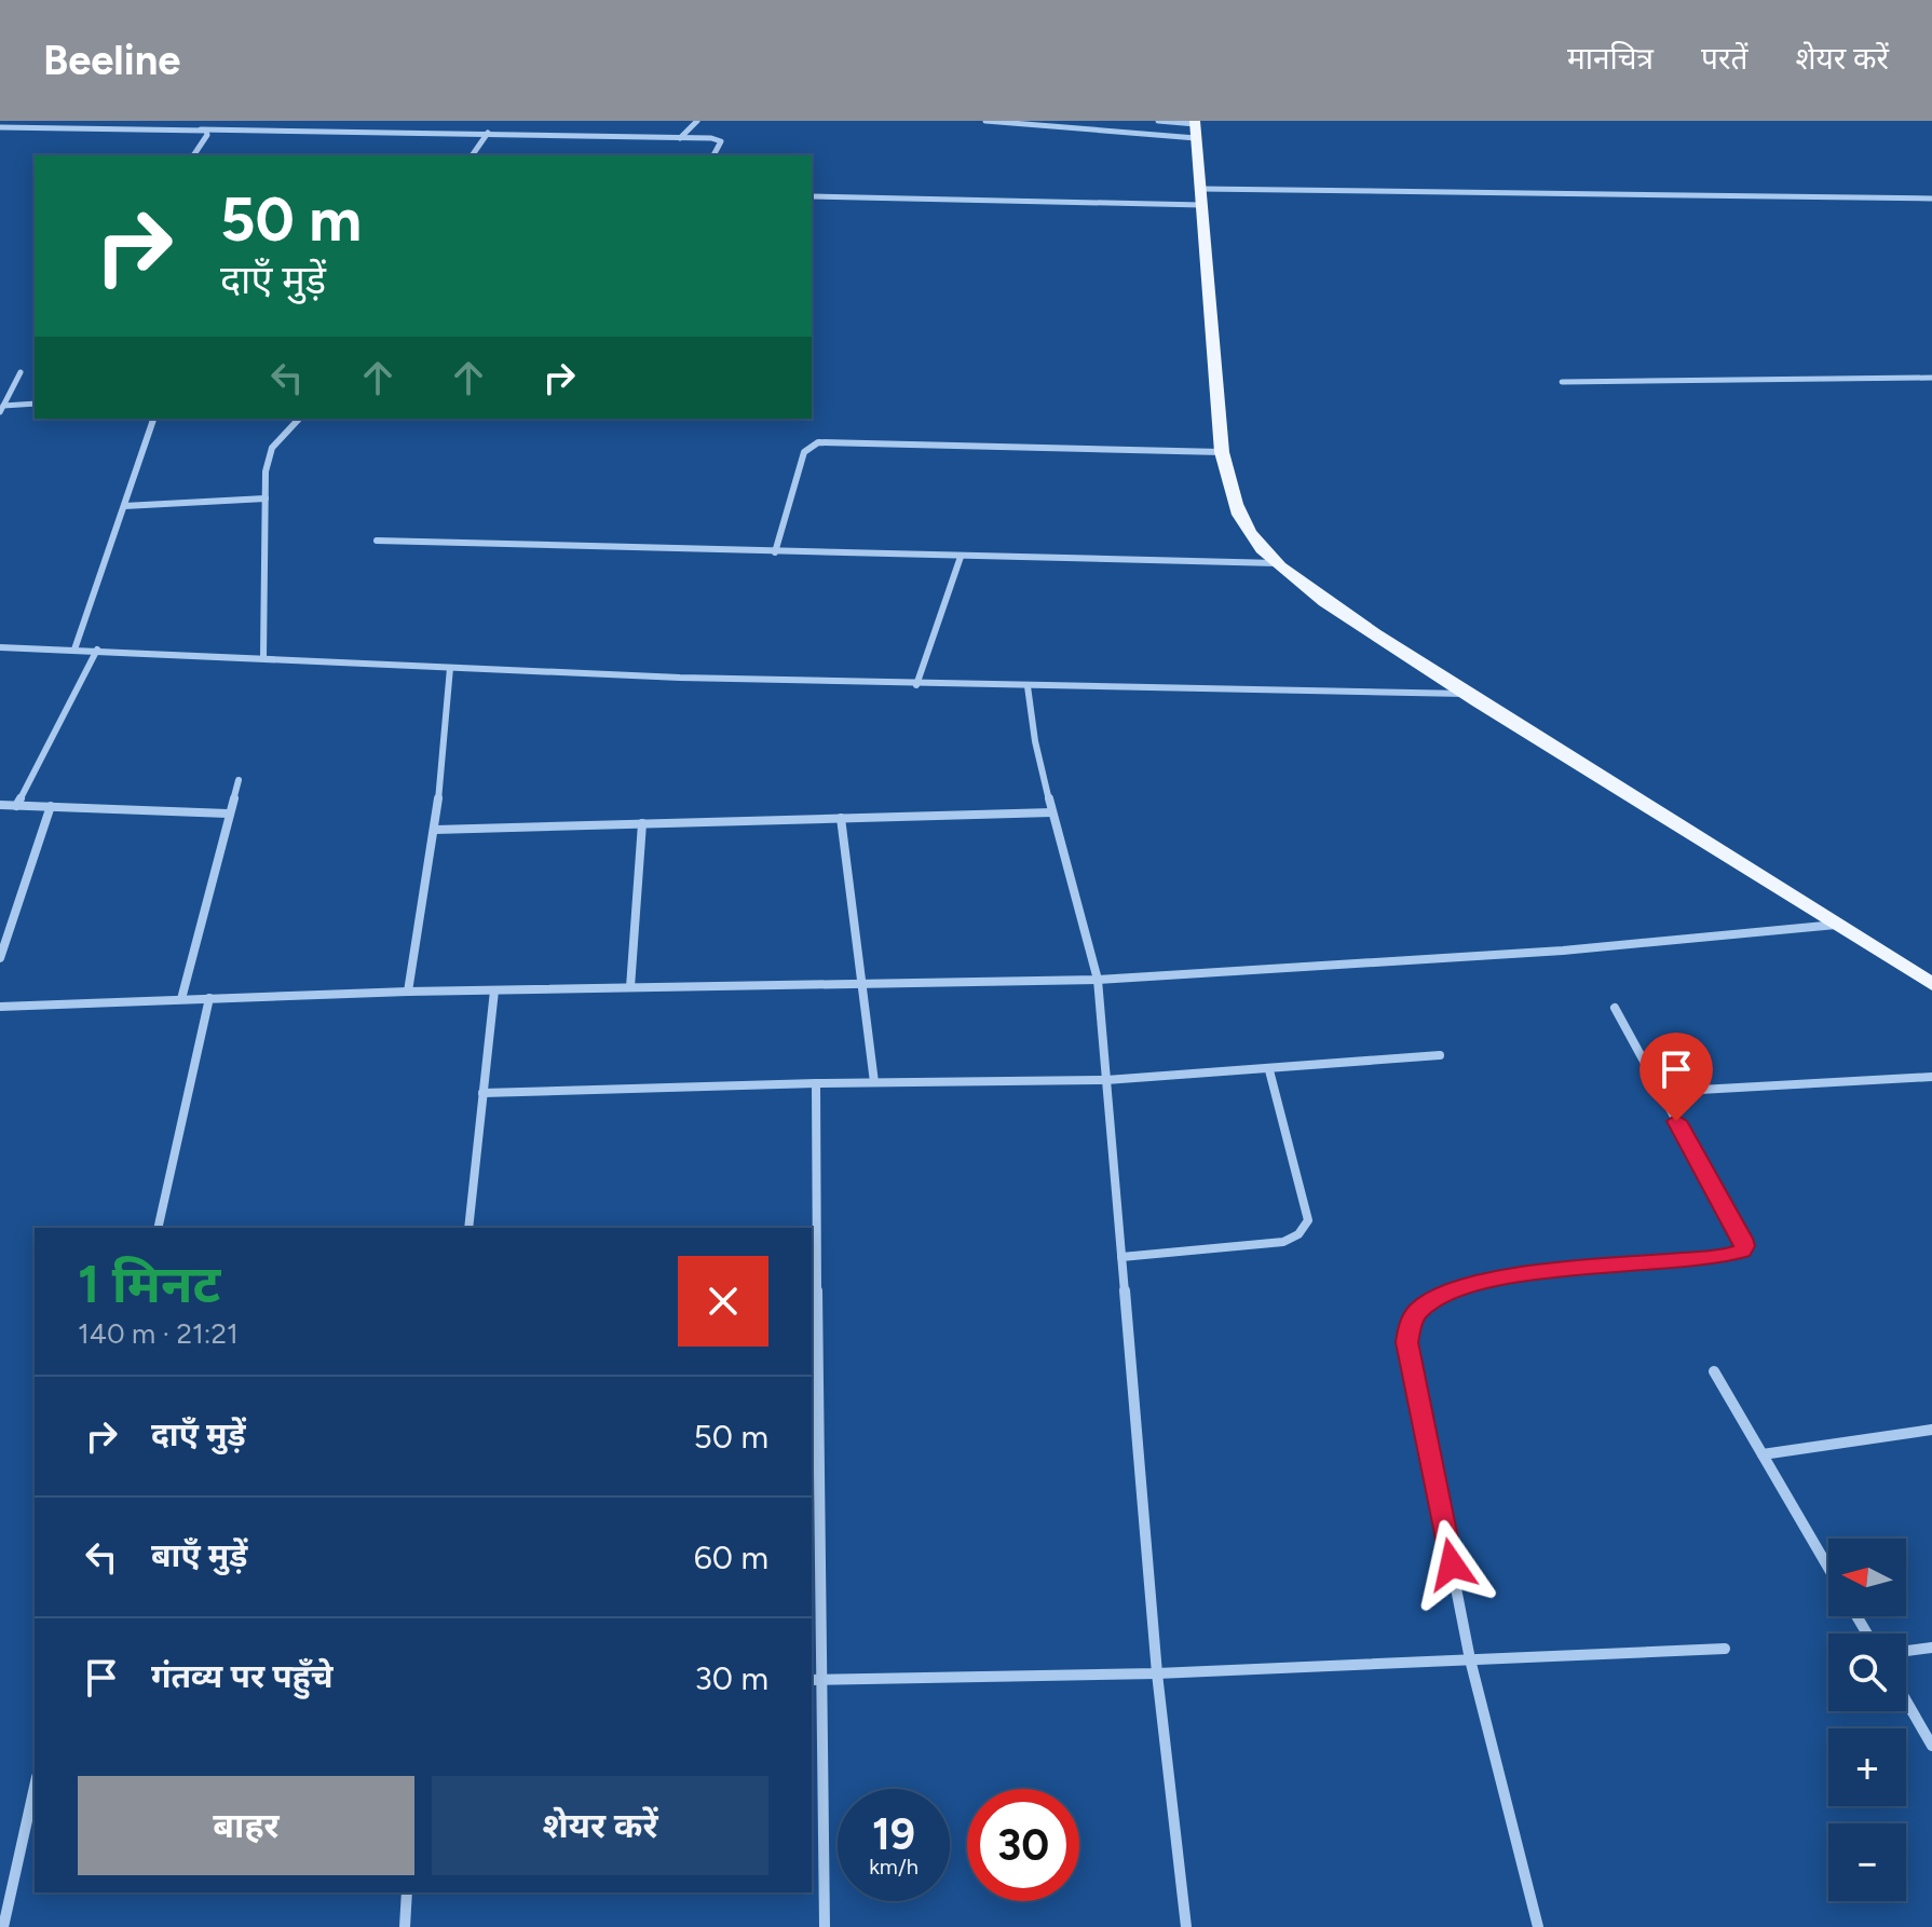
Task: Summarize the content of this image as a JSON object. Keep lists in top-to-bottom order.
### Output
{
  "north": "left",
  "page": {
    "header": "Beeline",
    "nav": ["मानचित्र", "परतें", "शेयर करें"],
    "turn": ["50 m", "दाएँ मुड़ें"],
    "heading": ["1 मिनट", "140 m · 21:21"],
    "list": [
      {
        "name": "दाएँ मुड़ें",
        "value": "50 m"
      },
      {
        "name": "बाएँ मुड़ें",
        "value": "60 m"
      },
      {
        "name": "गंतव्य पर पहुँचे",
        "value": "30 m"
      }
    ],
    "map_buttons": ["+", "−"],
    "buttons": ["बाहर", "शेयर करें"],
    "speed": "19 km/h",
    "limit": "30"
  }
}
